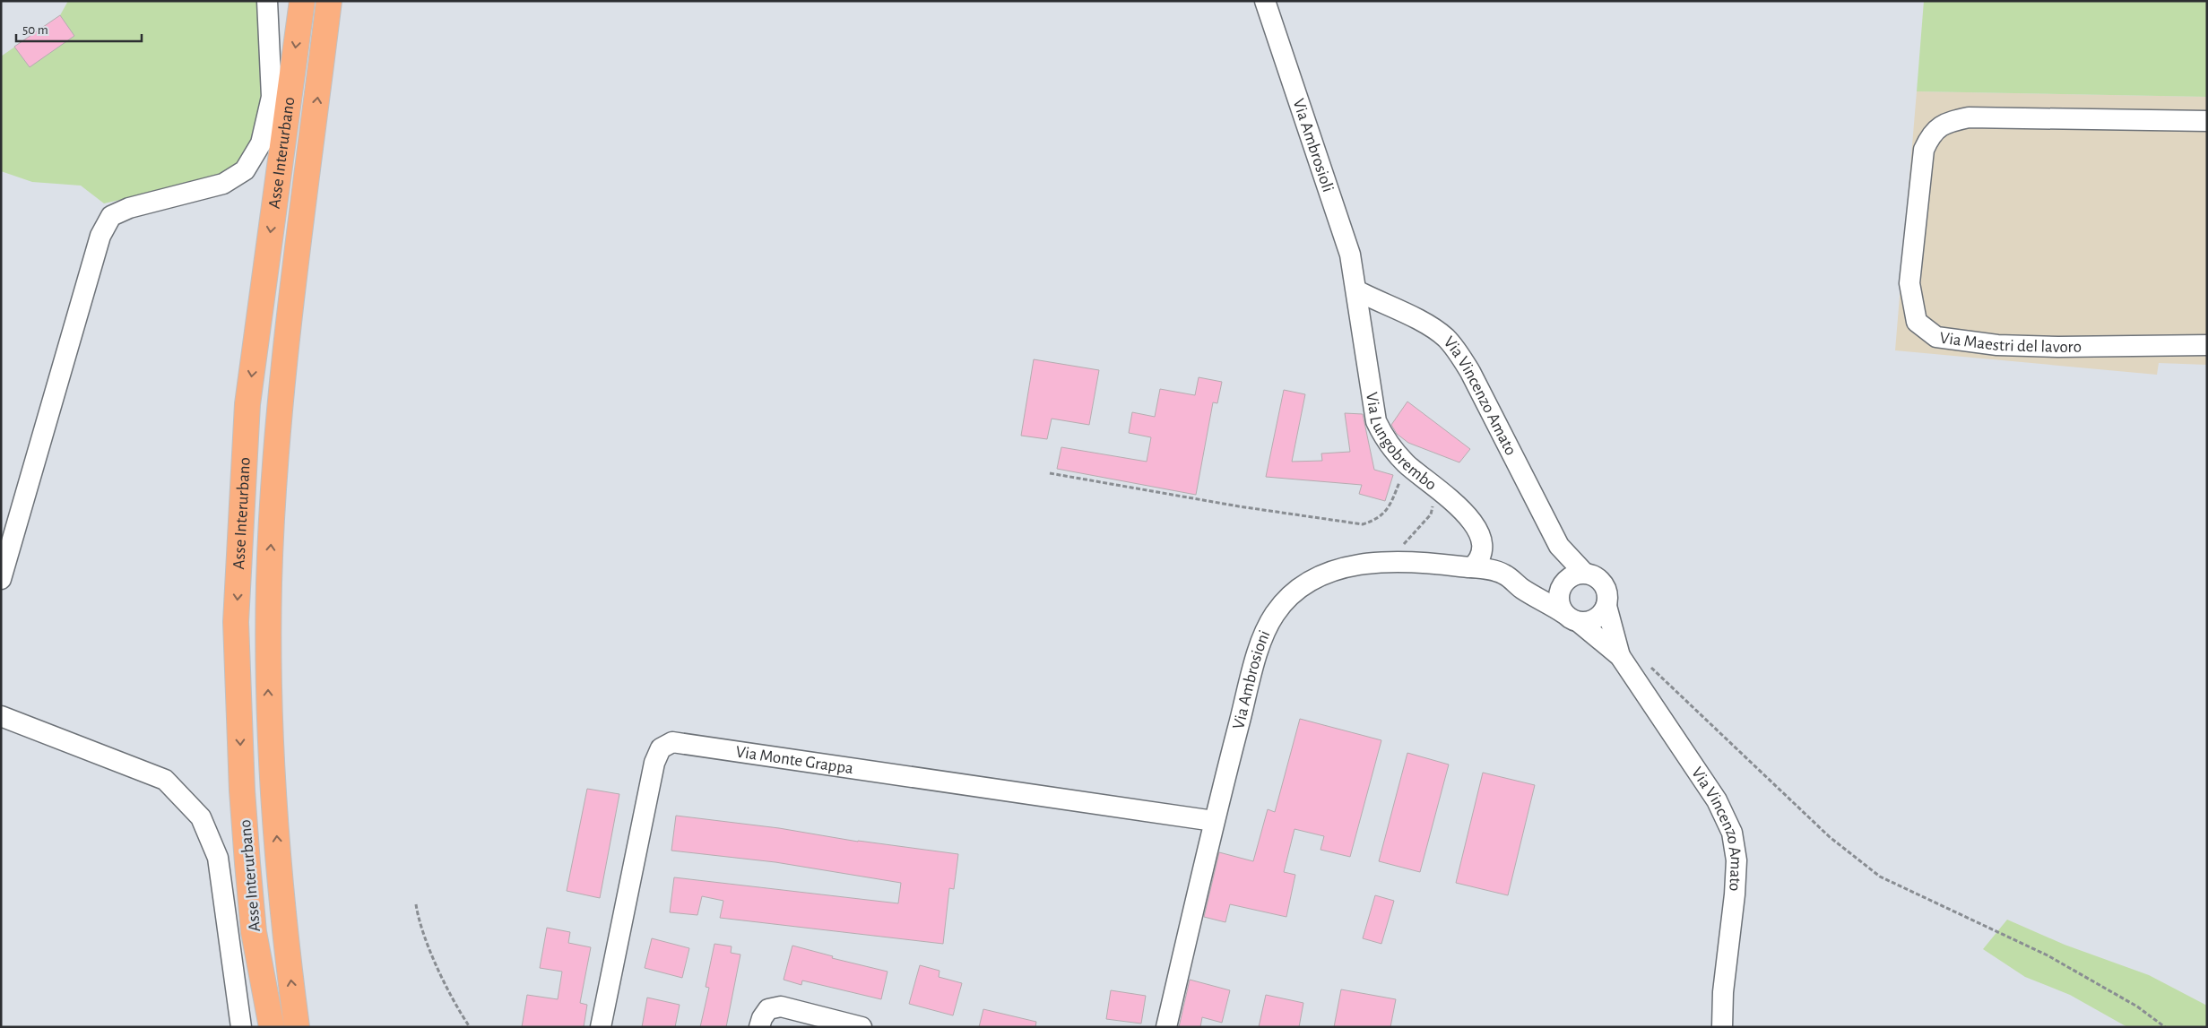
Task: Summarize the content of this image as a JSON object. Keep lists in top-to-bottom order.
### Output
{
  "streets": {
    "highway": ["Asse Interurbano"],
    "street": [
      "Via Ambrosioli",
      "Via Maestri del lavoro",
      "Via Vincenzo Amato",
      "Via Lungobrembo",
      "Via Ambrosioni",
      "Via Monte Grappa"
    ]
  },
  "crossings": [
    ["Via Ambrosioli", "Via Vincenzo Amato"],
    ["Via Ambrosioli", "Via Lungobrembo"],
    ["Via Vincenzo Amato", "Via Lungobrembo"],
    ["Via Vincenzo Amato", "Via Ambrosioni"],
    ["Via Lungobrembo", "Via Ambrosioni"],
    ["Via Ambrosioni", "Via Monte Grappa"]
  ],
  "scale_bar": "50 m"
}
